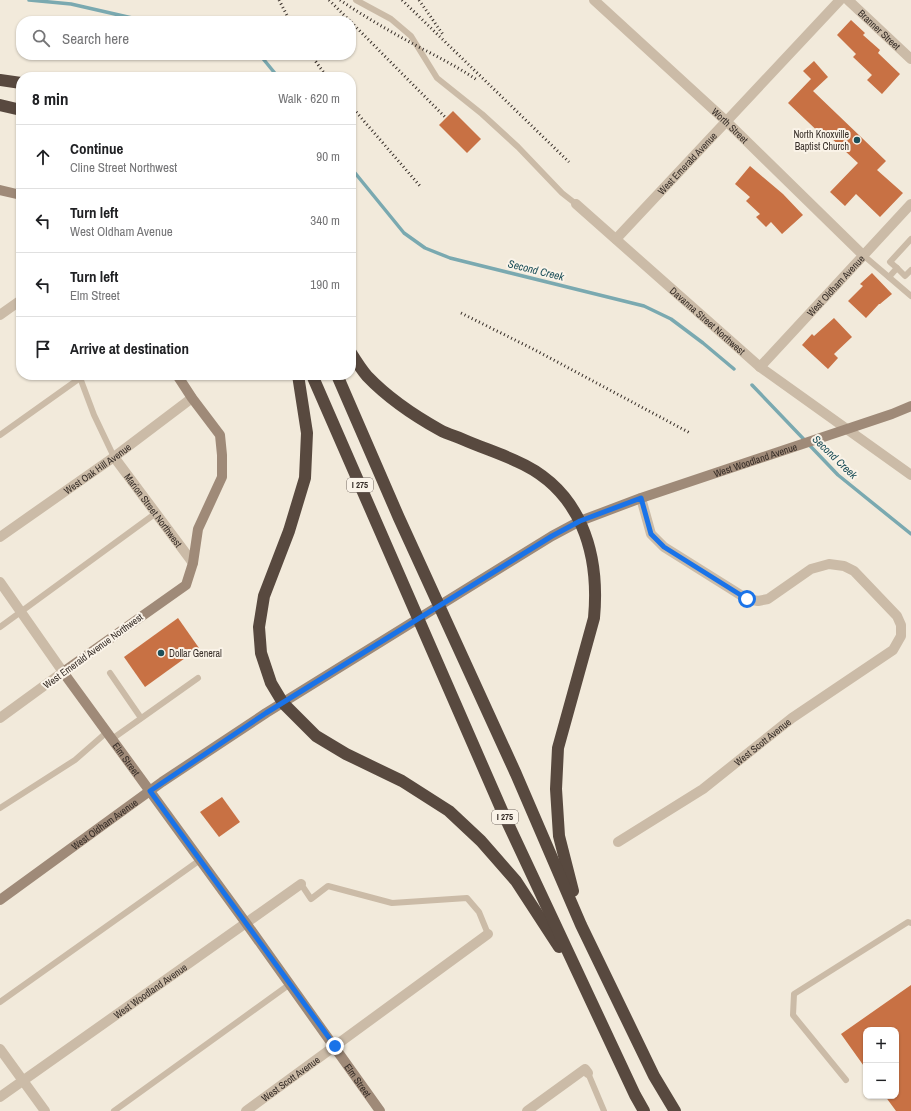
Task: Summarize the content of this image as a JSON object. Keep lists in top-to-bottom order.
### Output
{
  "streets": {
    "highway": ["I 275"],
    "street": [
      "Branner Street",
      "Worth Street",
      "West Emerald Avenue",
      "West Oldham Avenue",
      "Davanna Street Northwest",
      "West Woodland Avenue",
      "West Oak Hill Avenue",
      "Marion Street Northwest",
      "West Emerald Avenue Northwest",
      "West Scott Avenue",
      "Elm Street"
    ]
  },
  "crossings": [
    ["Worth Street", "West Emerald Avenue"],
    ["Worth Street", "West Oldham Avenue"],
    ["West Emerald Avenue", "Davanna Street Northwest"],
    ["West Oldham Avenue", "Davanna Street Northwest"],
    ["West Oldham Avenue", "West Woodland Avenue"],
    ["West Oldham Avenue", "West Scott Avenue"],
    ["West Oldham Avenue", "Elm Street"],
    ["West Woodland Avenue", "Elm Street"],
    ["West Oak Hill Avenue", "Marion Street Northwest"],
    ["Marion Street Northwest", "West Emerald Avenue Northwest"],
    ["West Emerald Avenue Northwest", "Elm Street"],
    ["West Scott Avenue", "Elm Street"]
  ],
  "water": ["Second Creek"],
  "places": ["North Knoxville Baptist Church", "Dollar General"],
  "page": {
    "search": "Search here",
    "heading": ["8 min", "Walk · 620 m"],
    "list": [
      ["Continue", "Cline Street Northwest", "90 m"],
      ["Turn left", "West Oldham Avenue", "340 m"],
      ["Turn left", "Elm Street", "190 m"],
      "Arrive at destination"
    ],
    "map_buttons": ["+", "−"]
  }
}
